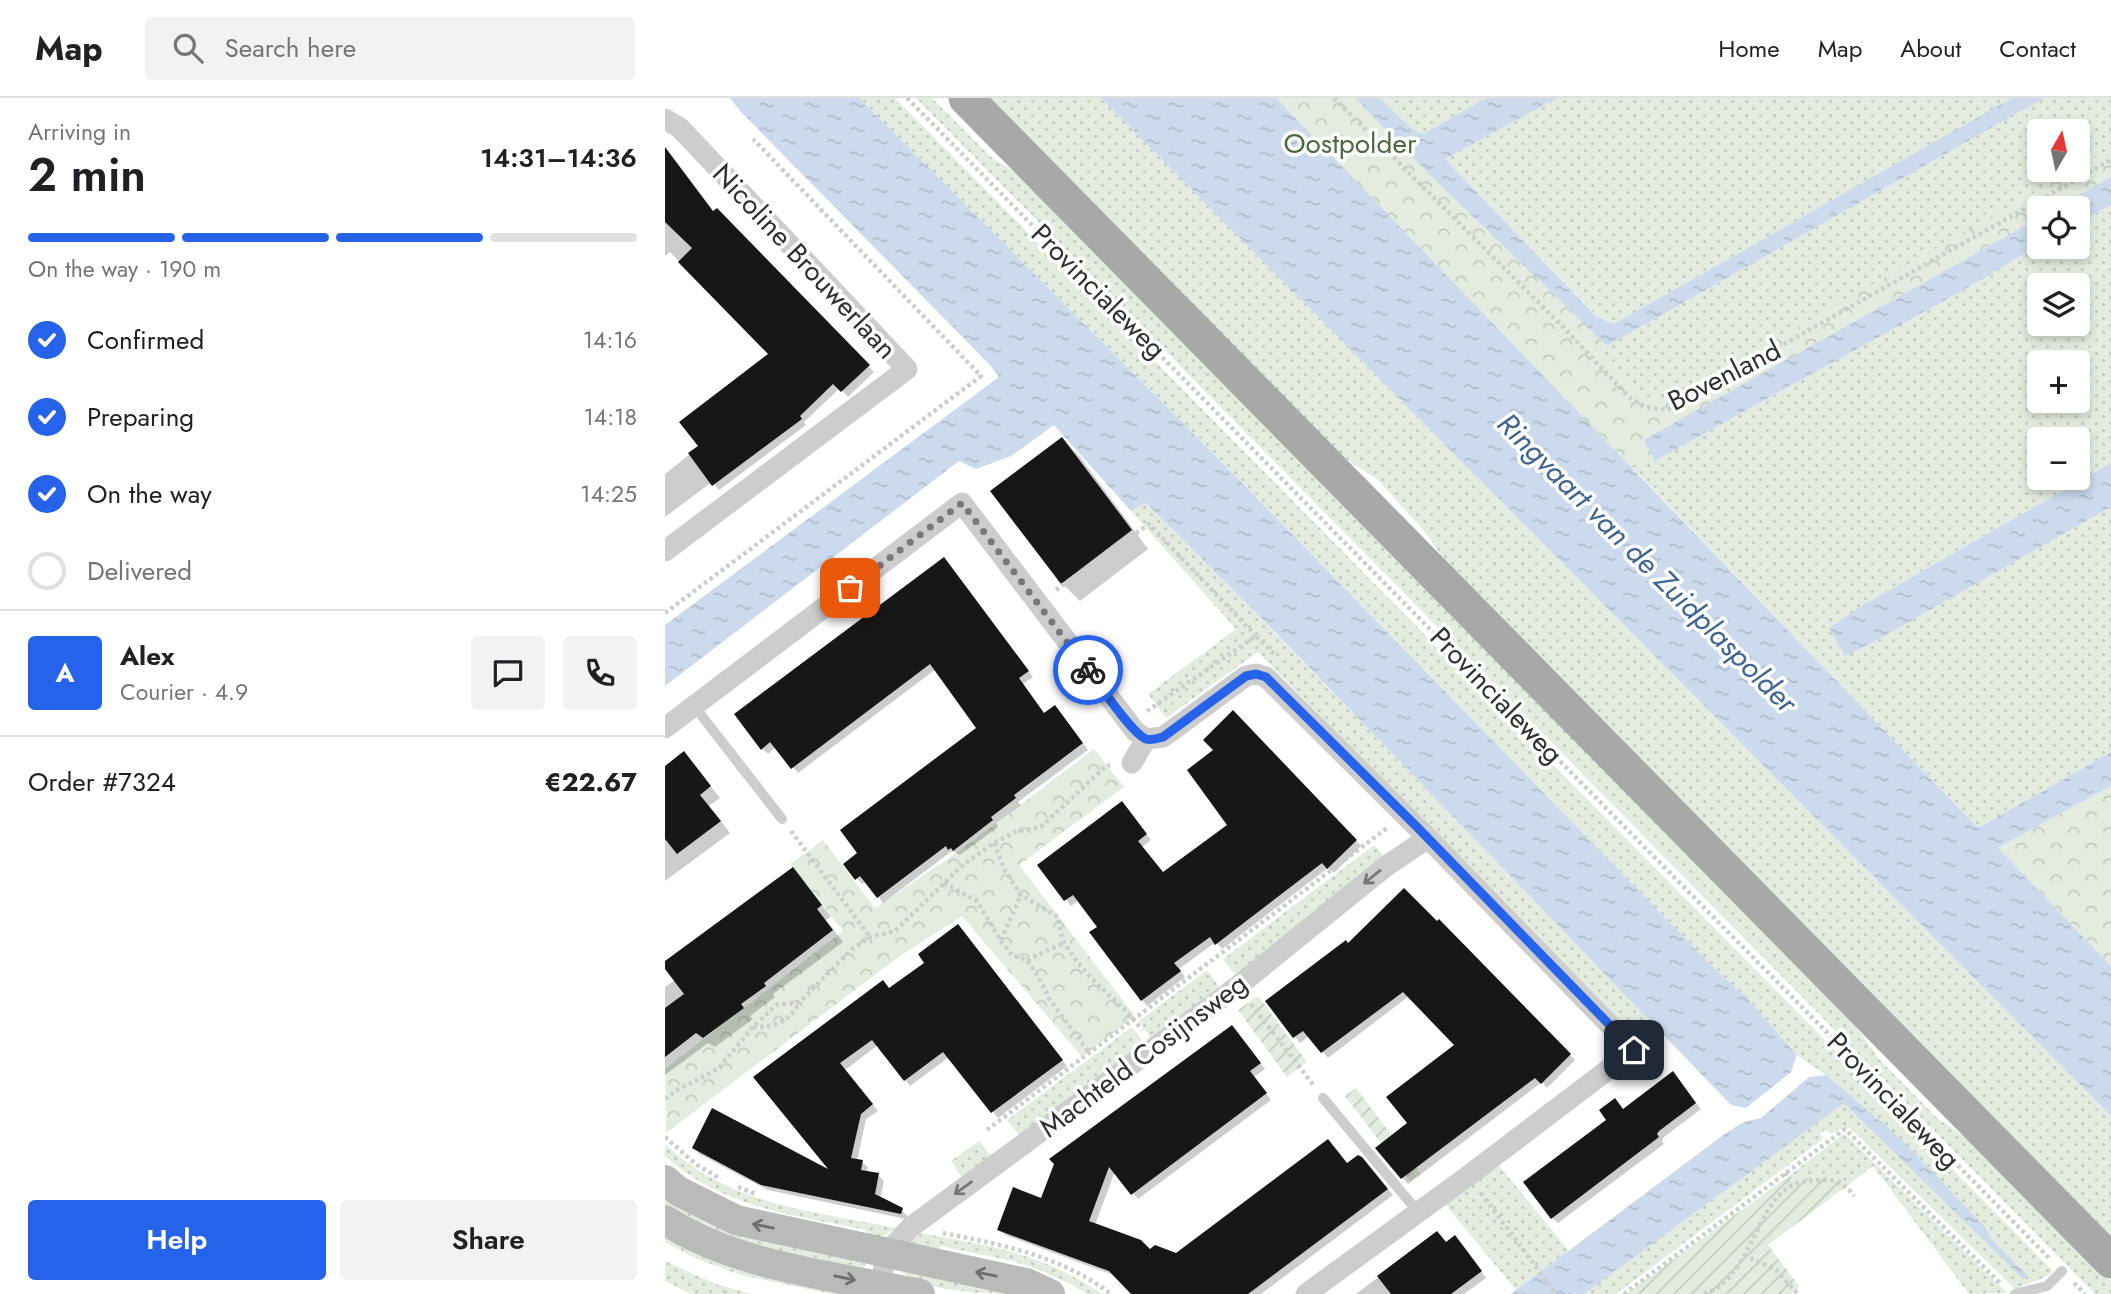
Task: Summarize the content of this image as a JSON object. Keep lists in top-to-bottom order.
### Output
{
  "streets": {
    "main road": ["Provincialeweg"],
    "street": ["Nicoline Brouwerlaan", "Machteld Cosijnsweg"],
    "path": ["Bovenland"]
  },
  "one_way": ["Machteld Cosijnsweg"],
  "water": ["Ringvaart van de Zuidplaspolder"],
  "parks": ["Oostpolder"],
  "north": "top",
  "page": {
    "header": "Map",
    "search": "Search here",
    "nav": [
      "Home",
      "Map",
      "About",
      "Contact"
    ],
    "heading": ["2 min", "Arriving in", "14:31–14:36"],
    "panel": [
      "Alex",
      "Courier · 4.9",
      "Order #7324",
      "€22.67"
    ],
    "map_buttons": ["+", "−"],
    "bar": "On the way · 190 m",
    "list": [
      ["Confirmed", "14:16"],
      ["Preparing", "14:18"],
      ["On the way", "14:25"],
      "Delivered"
    ],
    "round": "A",
    "buttons": ["Help", "Share"]
  }
}
